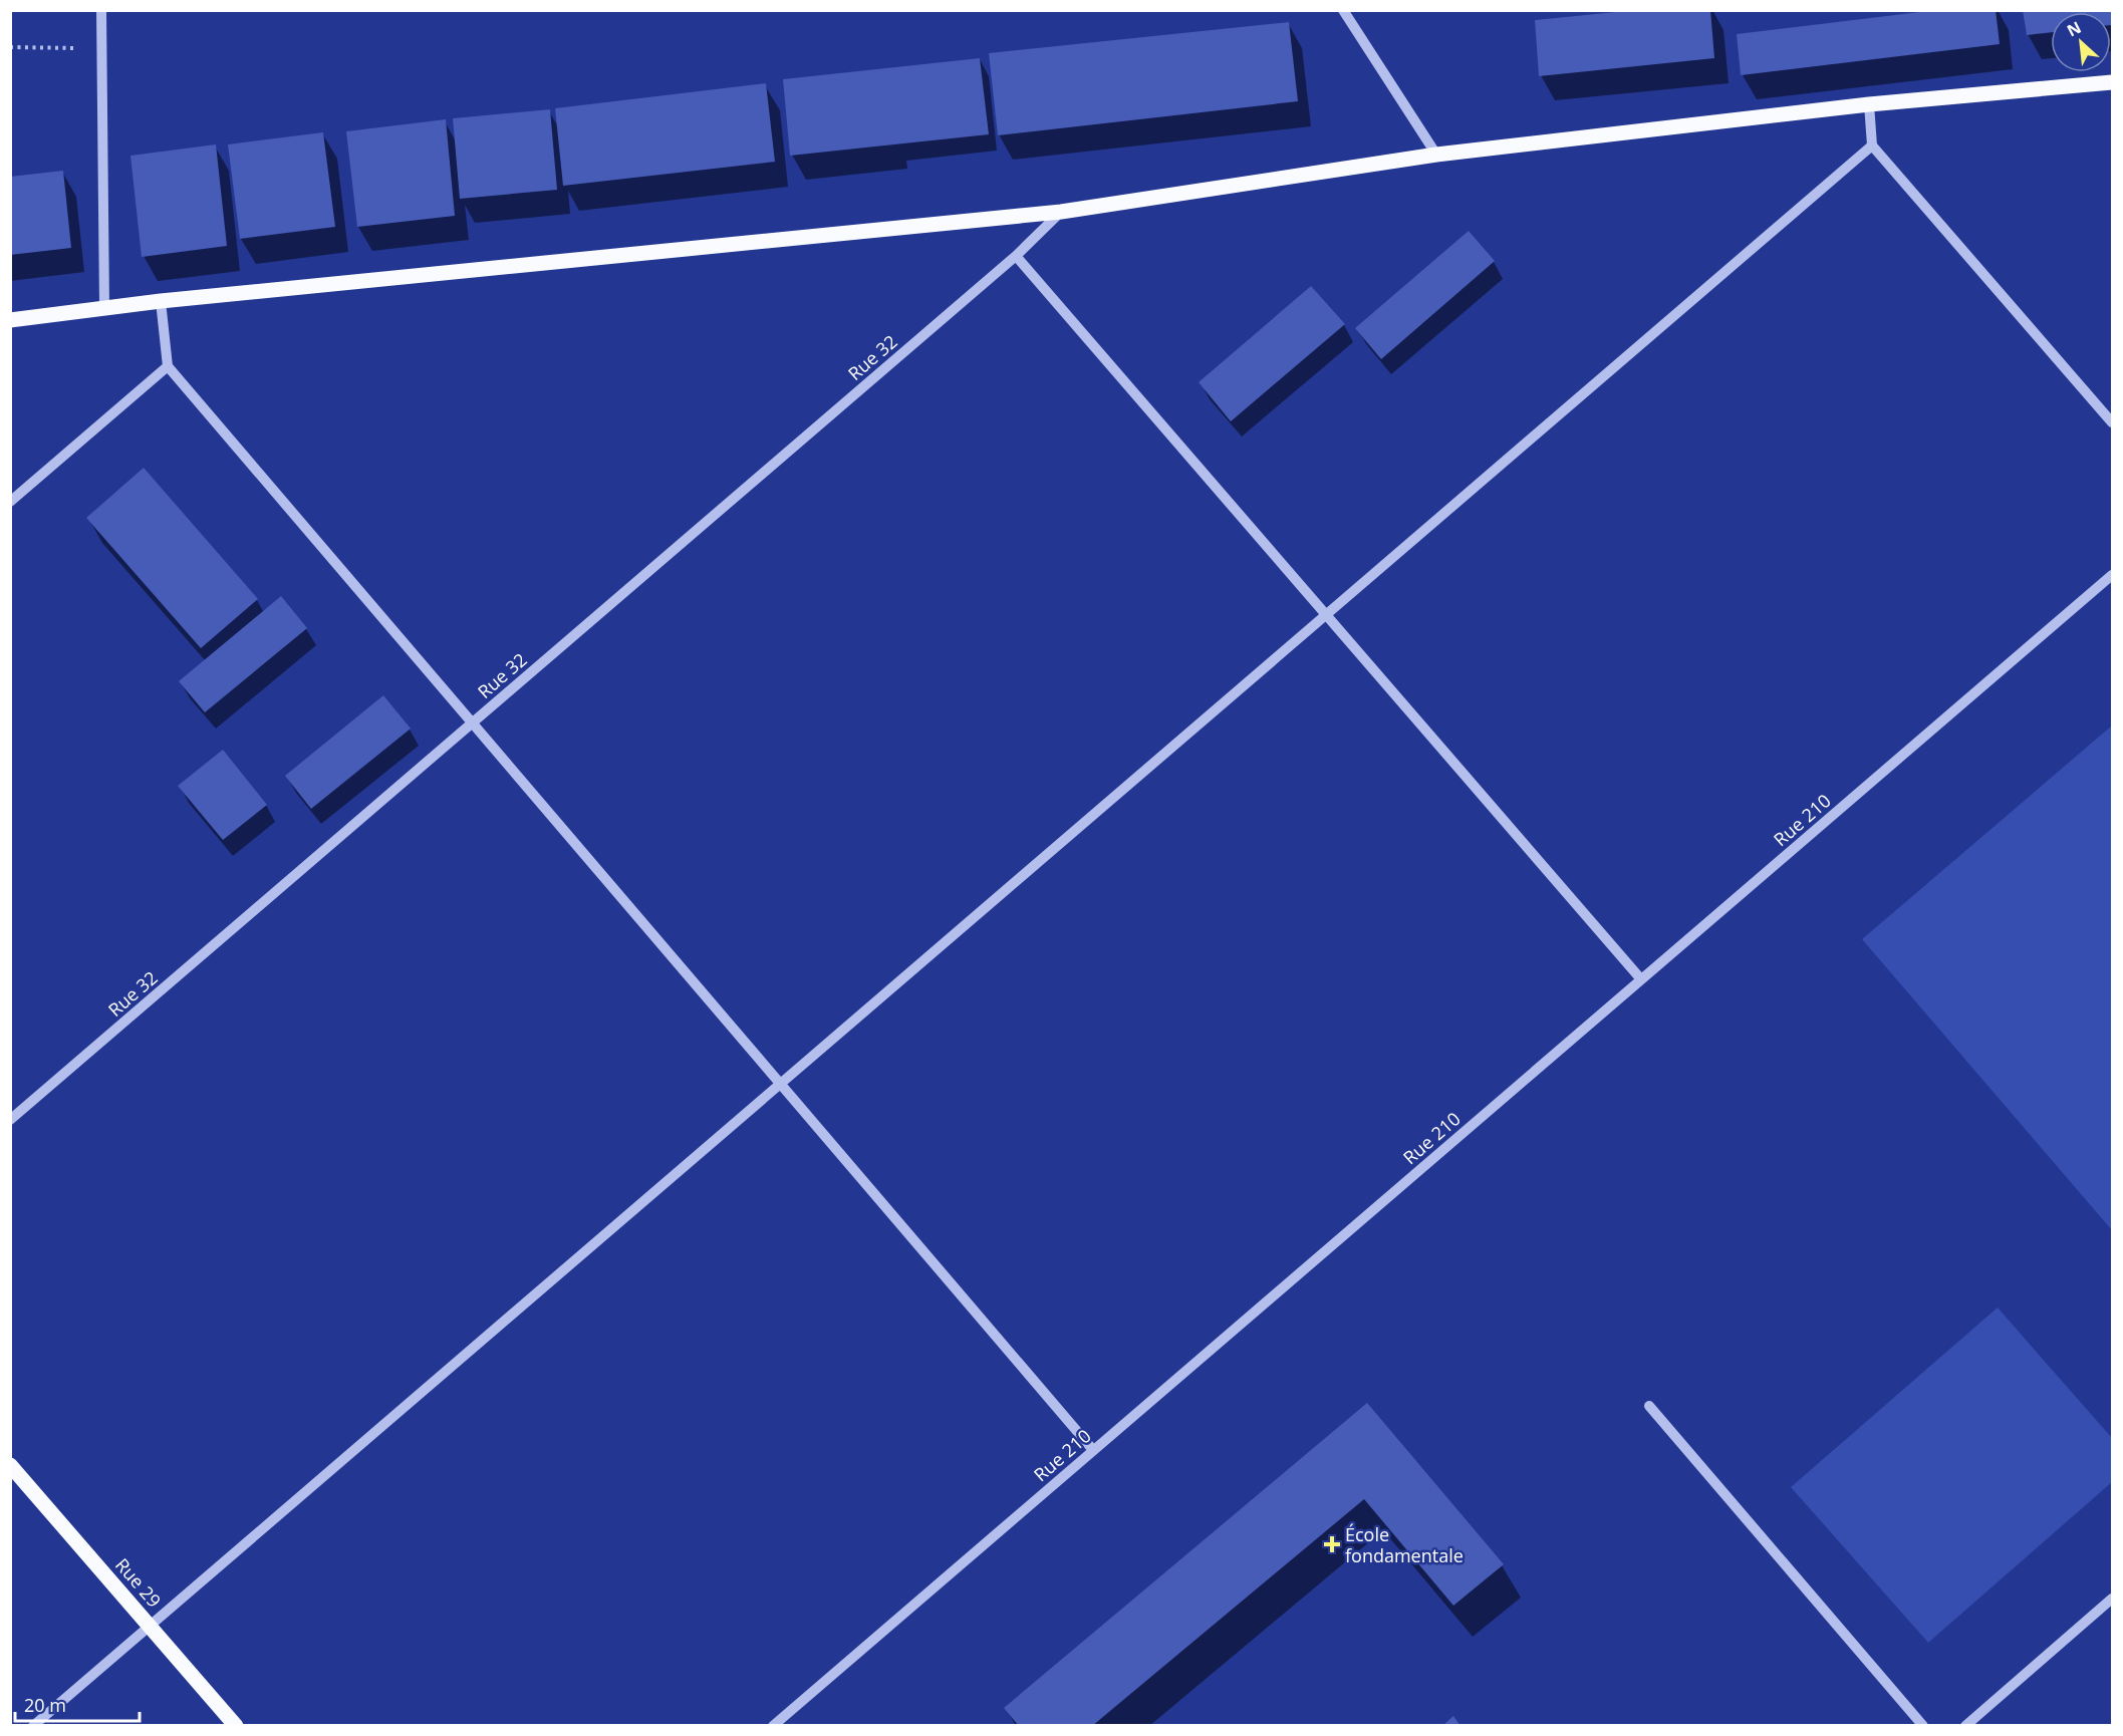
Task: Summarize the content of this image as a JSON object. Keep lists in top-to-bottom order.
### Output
{
  "streets": {
    "main road": ["Rue 29"],
    "street": ["Rue 32", "Rue 210"]
  },
  "places": {
    "health": ["École fondamentale"]
  },
  "scale_bar": "20 m",
  "north": "top left"
}
